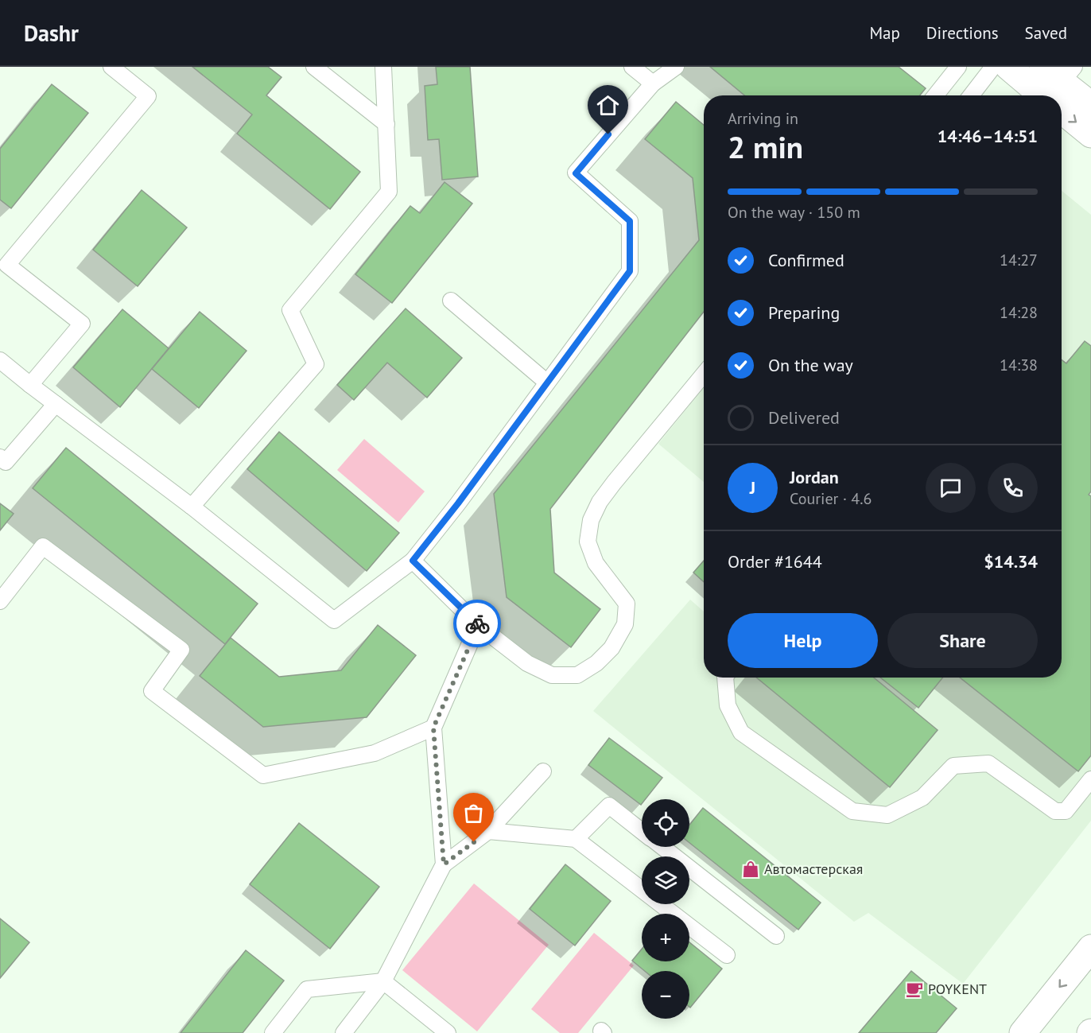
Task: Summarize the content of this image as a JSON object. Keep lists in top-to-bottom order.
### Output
{
  "places": {
    "shop": ["Автомастерская"],
    "cafe": ["POYKENT"]
  },
  "page": {
    "header": "Dashr",
    "nav": ["Map", "Directions", "Saved"],
    "heading": ["2 min", "Arriving in", "14:46–14:51"],
    "panel": [
      "Jordan",
      "Courier · 4.6",
      "Order #1644",
      "$14.34"
    ],
    "bar": "On the way · 150 m",
    "list": [
      ["Confirmed", "14:27"],
      ["Preparing", "14:28"],
      ["On the way", "14:38"],
      "Delivered"
    ],
    "round": "J",
    "buttons": ["Help", "Share"],
    "map_buttons": ["+", "−"]
  }
}
